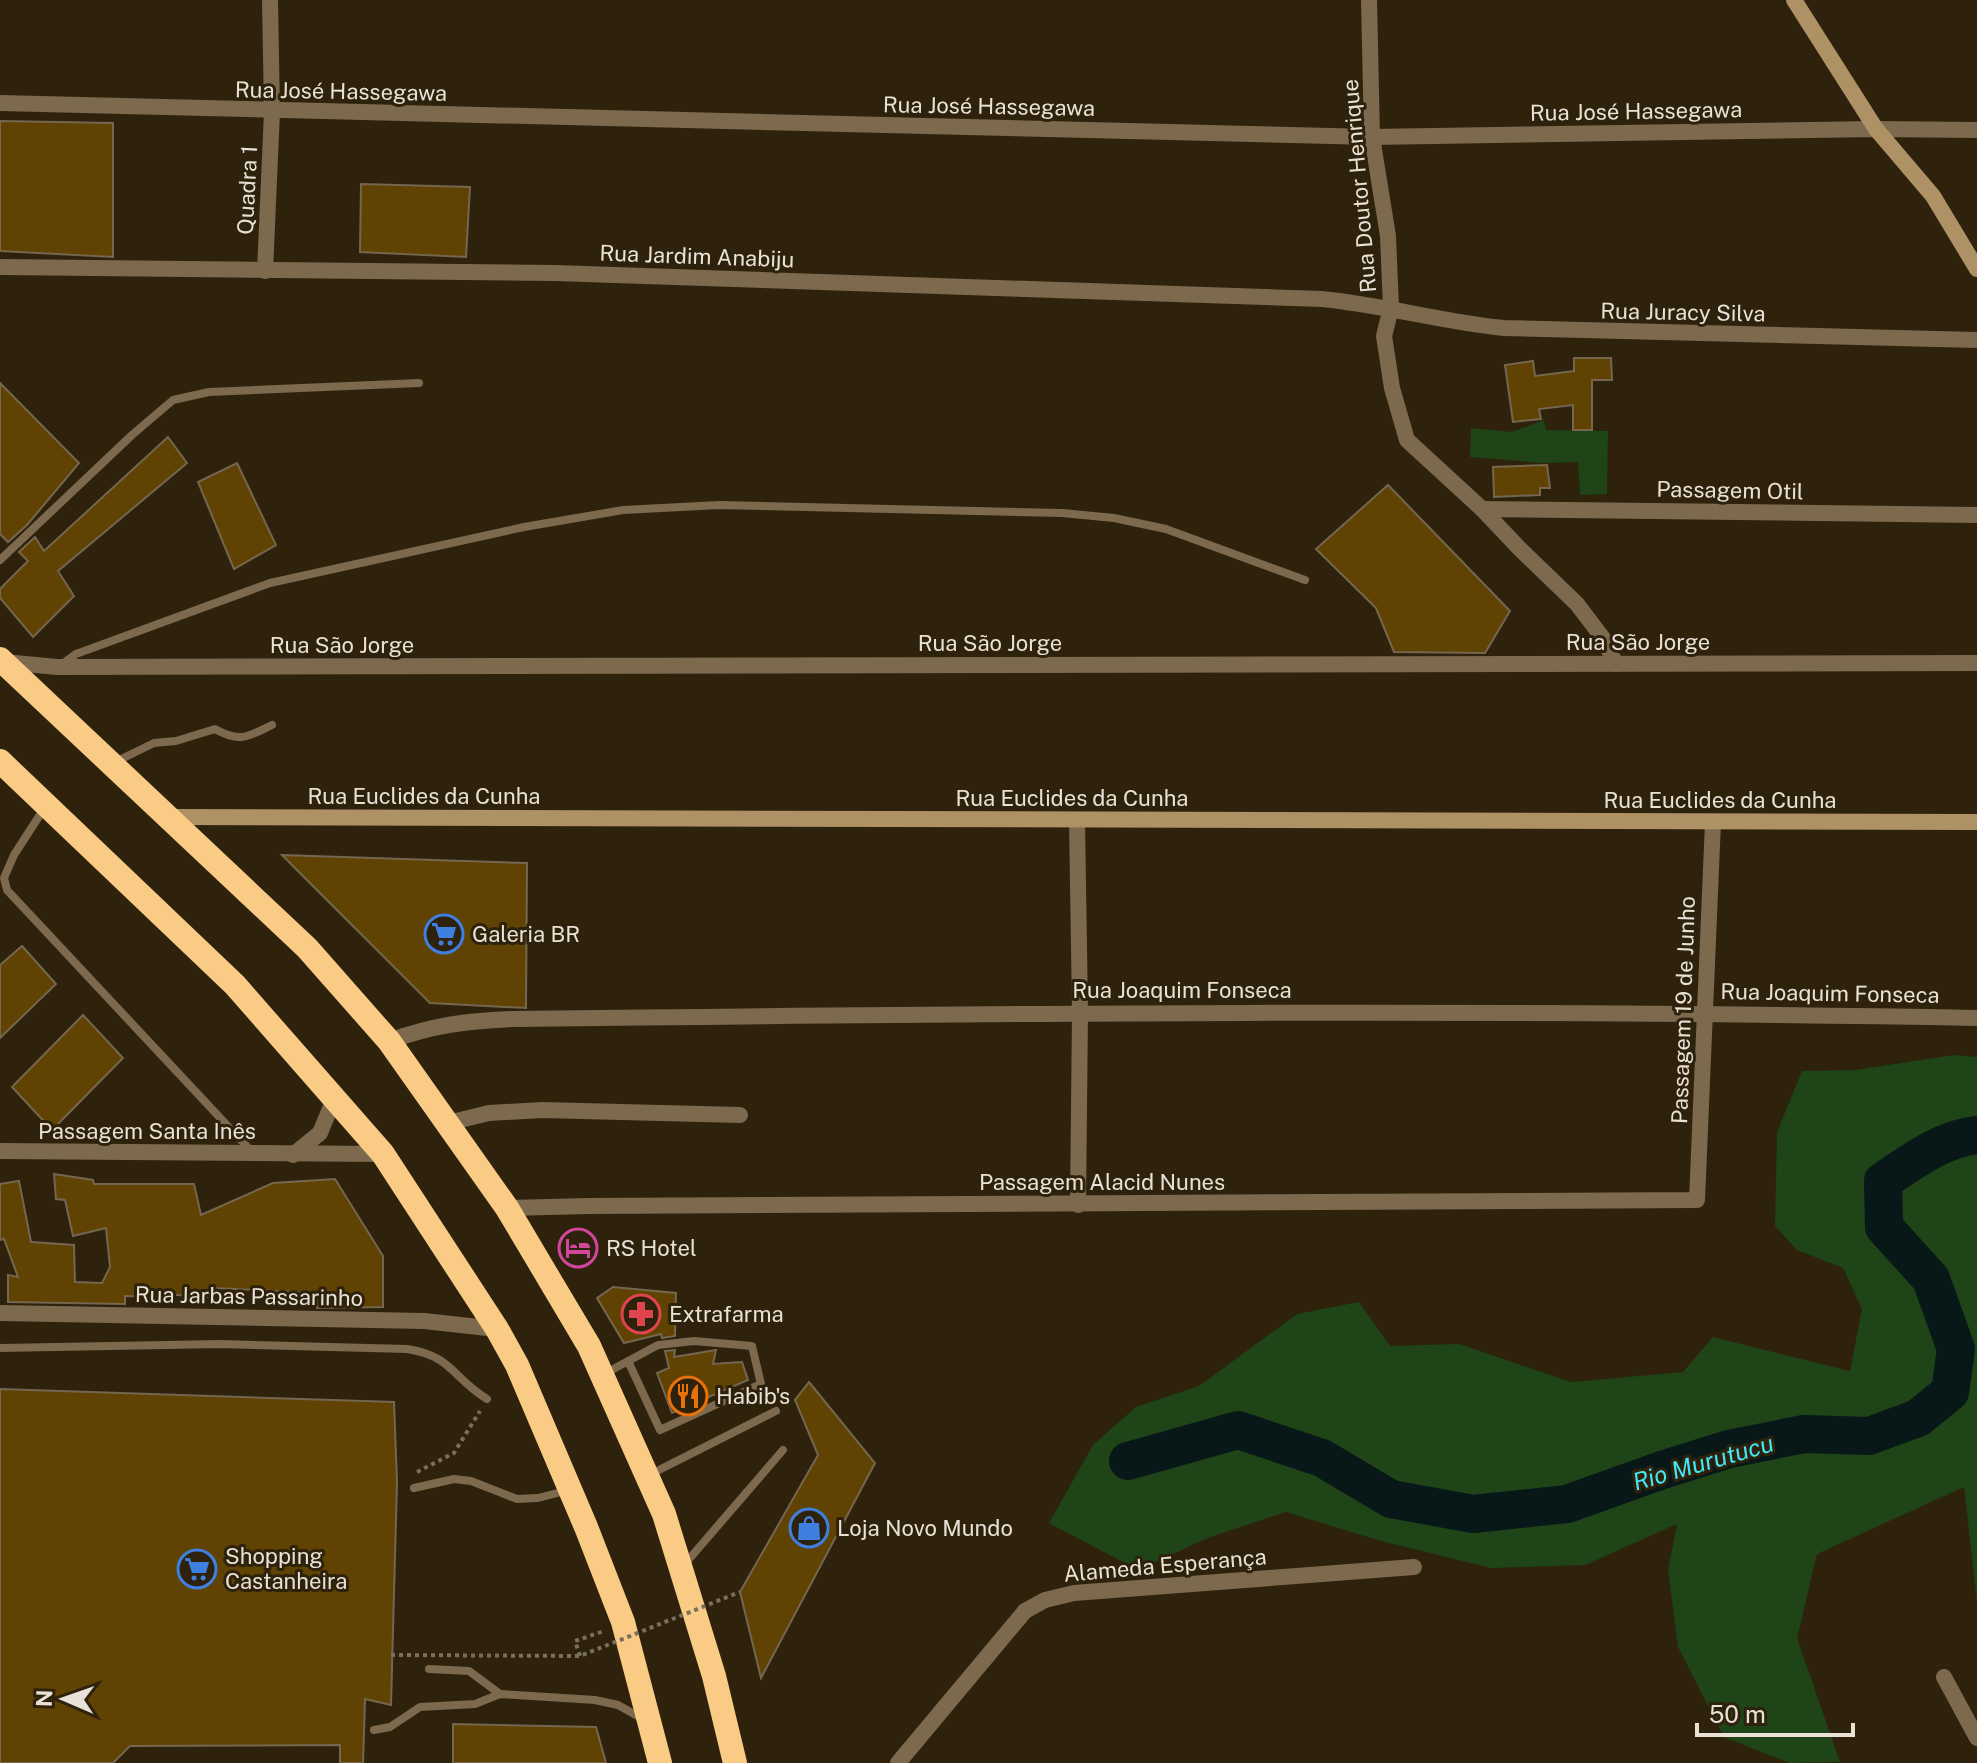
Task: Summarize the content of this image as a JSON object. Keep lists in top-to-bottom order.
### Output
{
  "streets": {
    "street": [
      "Rua José Hassegawa",
      "Rua Doutor Henrique",
      "Quadra 1",
      "Rua Jardim Anabiju",
      "Rua Juracy Silva",
      "Passagem Otil",
      "Rua São Jorge",
      "Rua Euclides da Cunha",
      "Rua Joaquim Fonseca",
      "Passagem 19 de Junho",
      "Passagem Santa Inês",
      "Passagem Alacid Nunes",
      "Rua Jarbas Passarinho",
      "Alameda Esperança"
    ]
  },
  "crossings": [
    ["Rua José Hassegawa", "Rua Doutor Henrique"],
    ["Rua José Hassegawa", "Quadra 1"],
    ["Rua Doutor Henrique", "Rua Jardim Anabiju"],
    ["Rua Doutor Henrique", "Rua Juracy Silva"],
    ["Rua Doutor Henrique", "Passagem Otil"],
    ["Rua Doutor Henrique", "Rua São Jorge"],
    ["Quadra 1", "Rua Jardim Anabiju"],
    ["Rua Jardim Anabiju", "Rua Juracy Silva"],
    ["Rua Euclides da Cunha", "Passagem 19 de Junho"],
    ["Rua Joaquim Fonseca", "Passagem 19 de Junho"],
    ["Passagem 19 de Junho", "Passagem Alacid Nunes"]
  ],
  "water": ["Rio Murutucu"],
  "places": {
    "supermarket": ["Galeria BR", "Shopping Castanheira"],
    "hotel": ["RS Hotel"],
    "pharmacy": ["Extrafarma"],
    "restaurant": ["Habib's"],
    "shop": ["Loja Novo Mundo"]
  },
  "scale_bar": "50 m",
  "north": "left"
}
